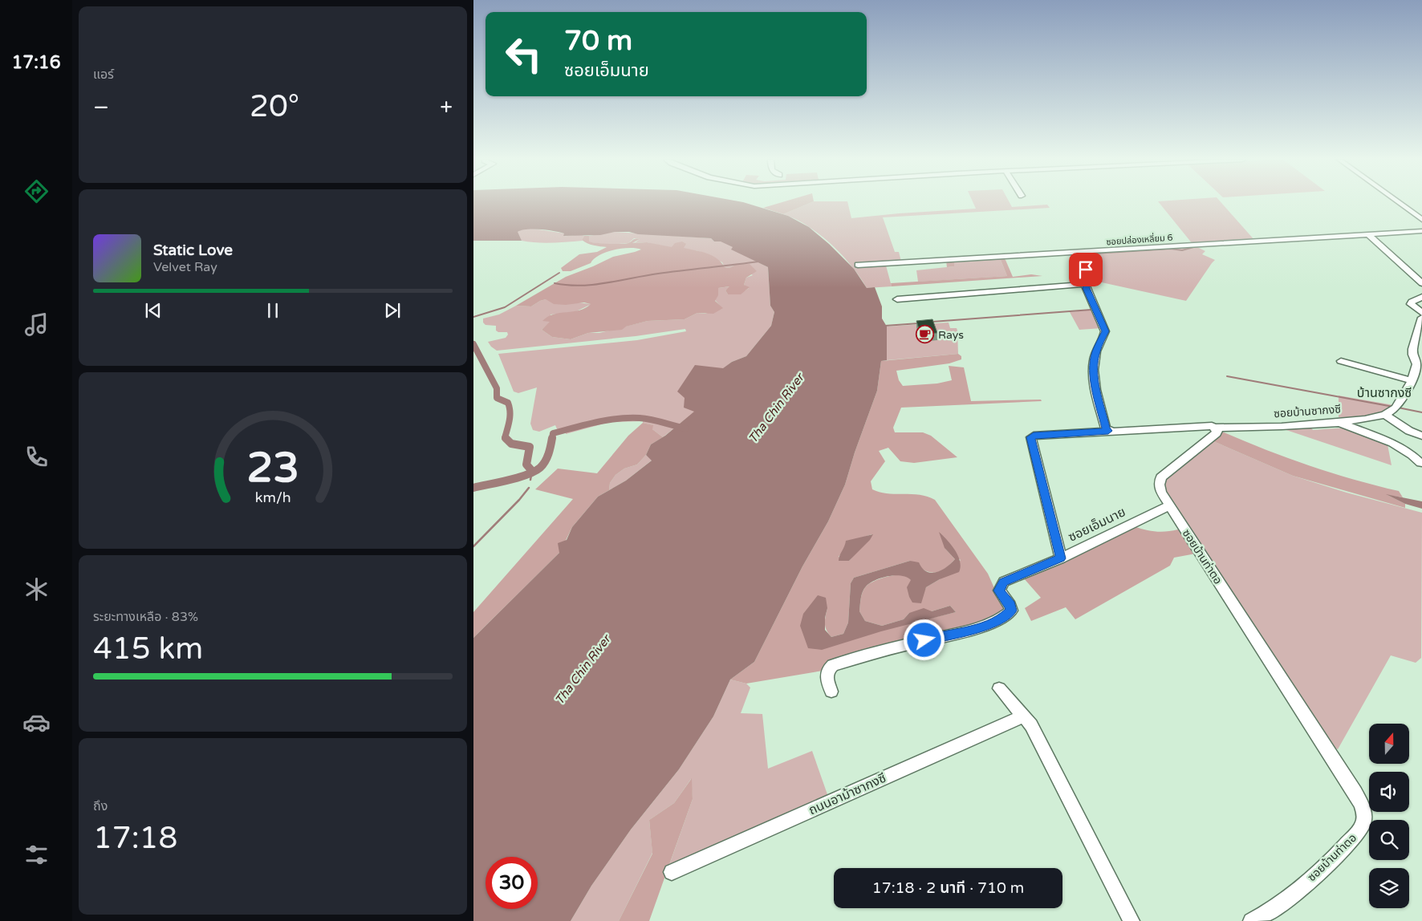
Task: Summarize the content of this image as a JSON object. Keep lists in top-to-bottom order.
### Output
{
  "streets": {
    "street": [
      "ซอยปล่องเหลี่ยม 6",
      "ซอยบ้านซากงซี",
      "ซอยเอ็มนาย",
      "ซอยบ้านท่าตอ",
      "ถนนอาม้าซากงซี"
    ]
  },
  "crossings": [
    ["ซอยบ้านซากงซี", "ซอยบ้านท่าตอ"],
    ["ซอยเอ็มนาย", "ซอยบ้านท่าตอ"]
  ],
  "districts": ["บ้านซากงซี"],
  "water": ["Tha Chin River"],
  "places": {
    "cafe": ["Rays"]
  },
  "north": "top",
  "page": {
    "tabs": "17:16",
    "tile": [
      "แอร์",
      ["ระยะทางเหลือ · 83%", "415 km"],
      ["ถึง", "17:18"]
    ],
    "turn": ["70 m", "ซอยเอ็มนาย"],
    "heat": ["−", "20°", "+"],
    "song": ["Static Love", "Velvet Ray"],
    "limit": "30",
    "trip": "17:18 · 2 นาที · 710 m",
    "gauge": ["23", "km/h"]
  }
}
